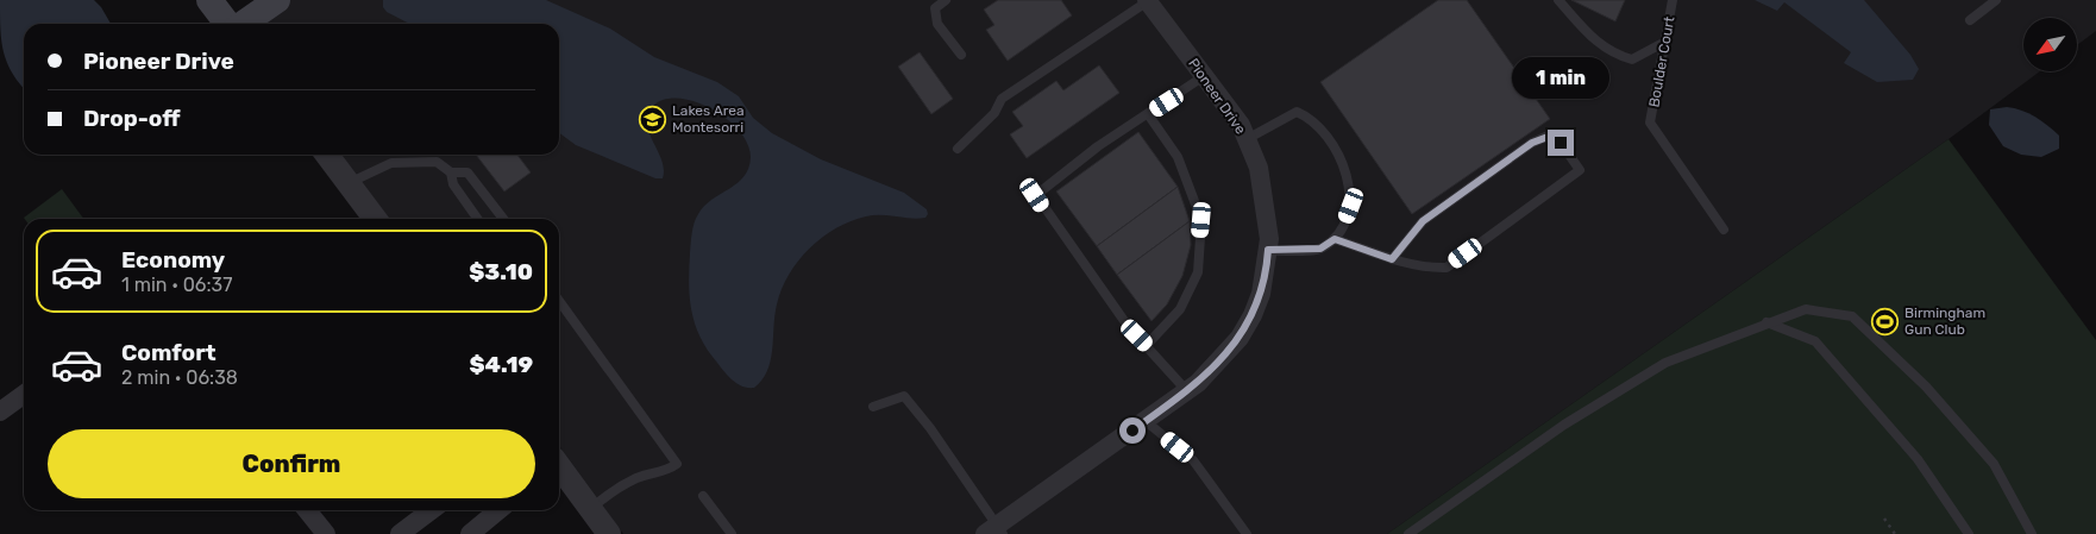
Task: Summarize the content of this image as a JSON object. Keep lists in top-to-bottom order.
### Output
{
  "streets": {
    "street": ["Pioneer Drive"],
    "lane": ["Boulder Court"]
  },
  "places": {
    "school or university": ["Lakes Area Montesorri"],
    "sports": ["Birmingham Gun Club"]
  },
  "north": "bottom left",
  "page": {
    "banner": ["Pioneer Drive", "Drop-off"],
    "bubble": "1 min",
    "list": [
      {
        "name": "Economy",
        "note": "1 min · 06:37",
        "value": "$3.10"
      },
      {
        "name": "Comfort",
        "note": "2 min · 06:38",
        "value": "$4.19"
      }
    ],
    "buttons": "Confirm"
  }
}
